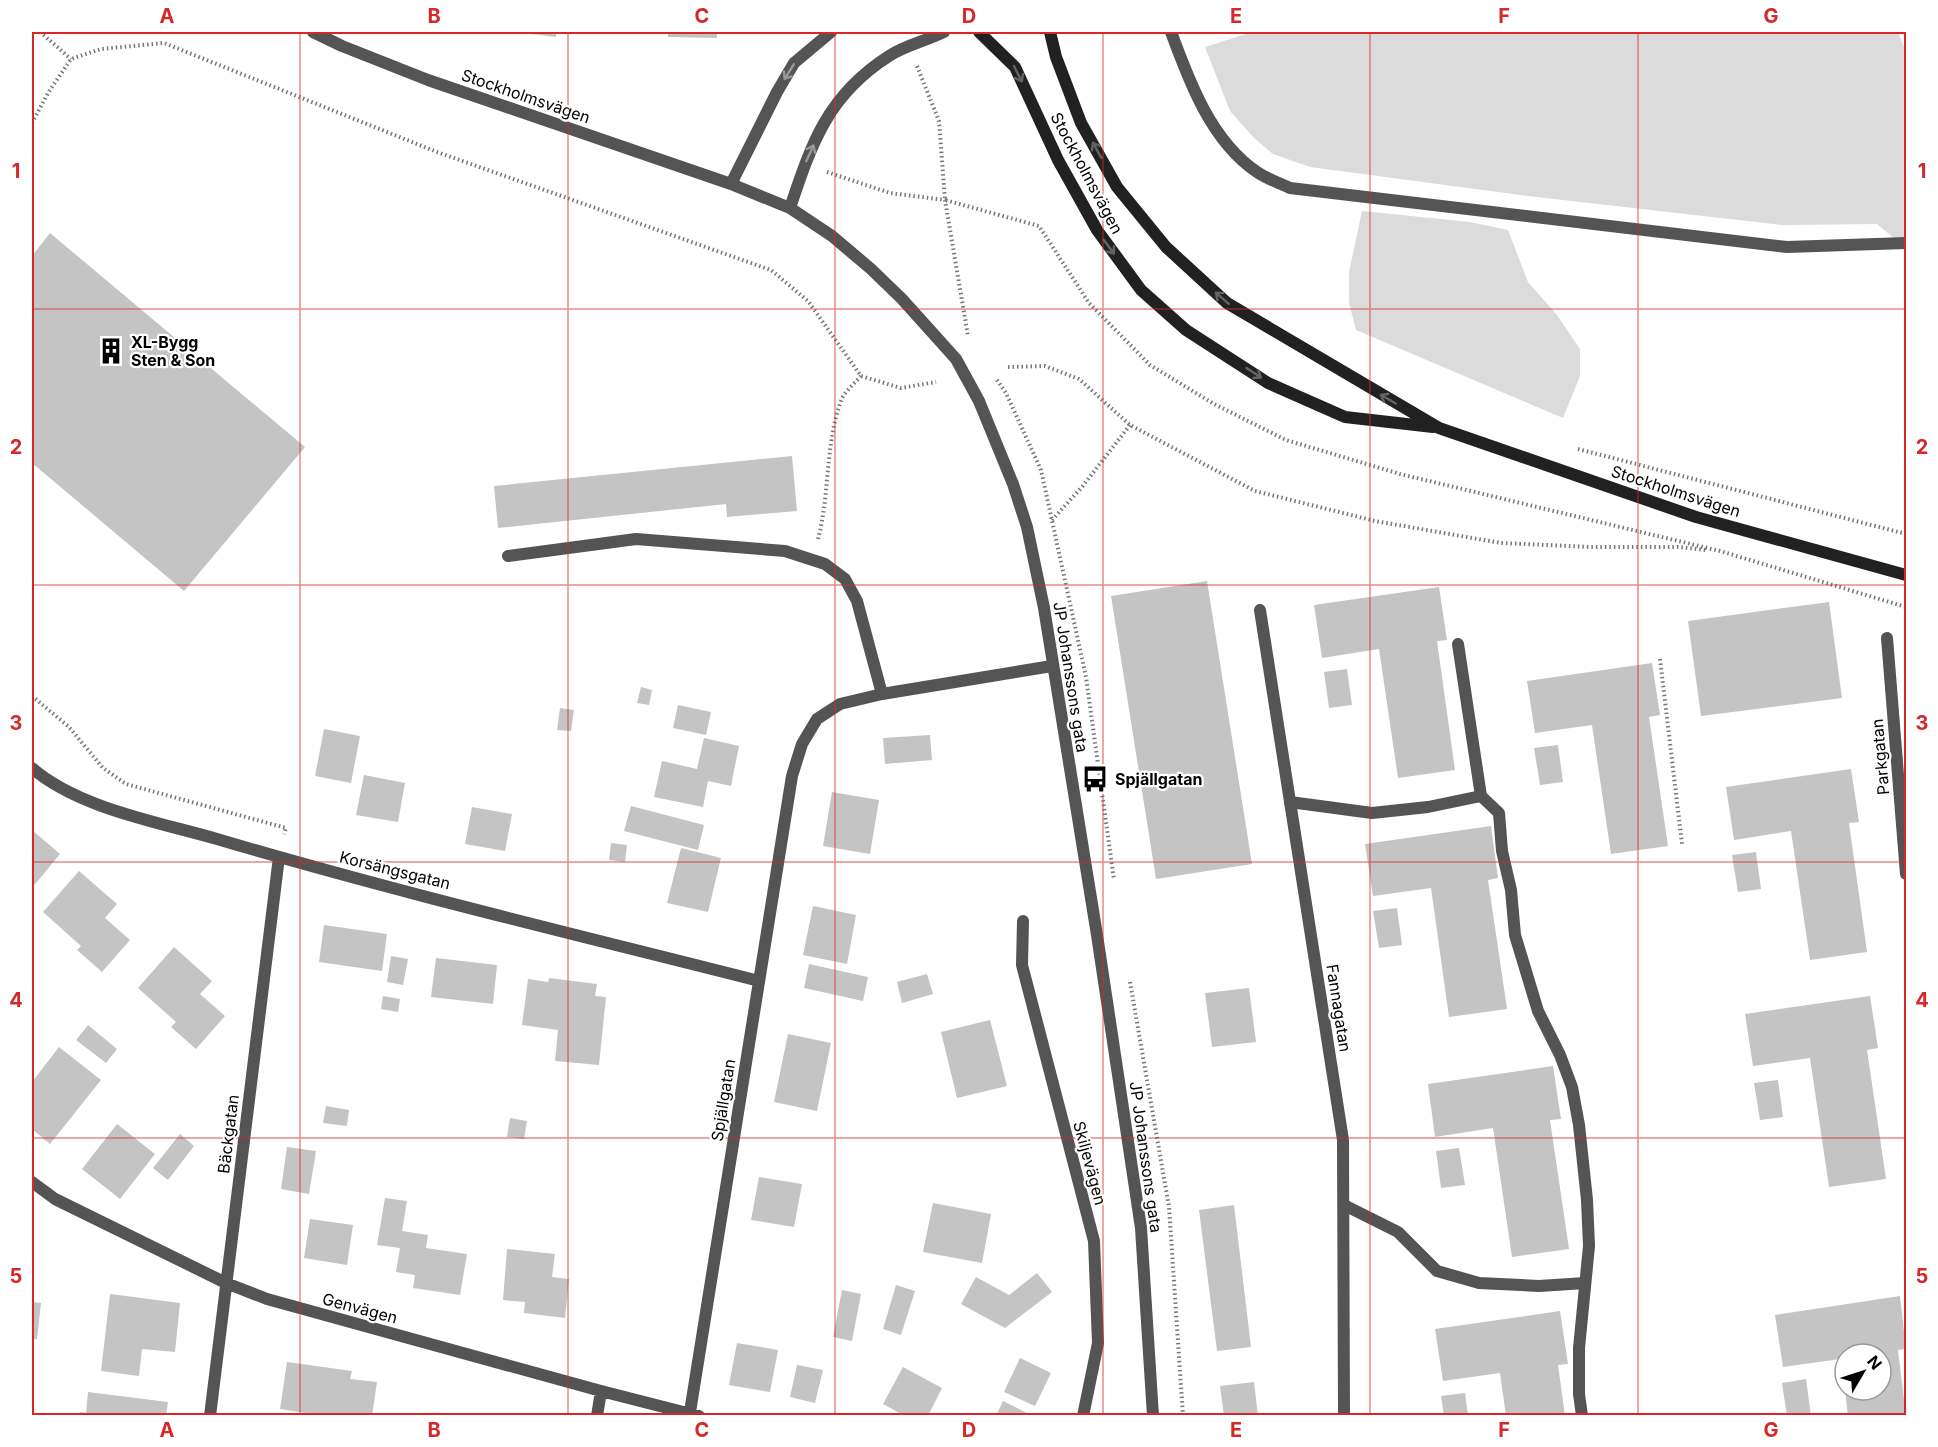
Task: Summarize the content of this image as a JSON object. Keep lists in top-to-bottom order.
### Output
{
  "streets": {
    "main road": ["Stockholmsvägen"],
    "street": [
      "JP Johanssons gata",
      "Parkgatan",
      "Korsängsgatan",
      "Fannagatan",
      "Spjällgatan",
      "Bäckgatan",
      "Skiljevägen",
      "Genvägen"
    ]
  },
  "crossings": [
    ["Stockholmsvägen", "JP Johanssons gata"],
    ["JP Johanssons gata", "Spjällgatan"],
    ["Korsängsgatan", "Spjällgatan"],
    ["Korsängsgatan", "Bäckgatan"],
    ["Spjällgatan", "Genvägen"],
    ["Bäckgatan", "Genvägen"]
  ],
  "places": {
    "building": ["XL-Bygg Sten & Son"],
    "bus stop": ["Spjällgatan"]
  },
  "north": "top right",
  "grid": {
    "columns": [
      "A",
      "B",
      "C",
      "D",
      "E",
      "F",
      "G"
    ],
    "rows": [
      "1",
      "2",
      "3",
      "4",
      "5"
    ]
  }
}
